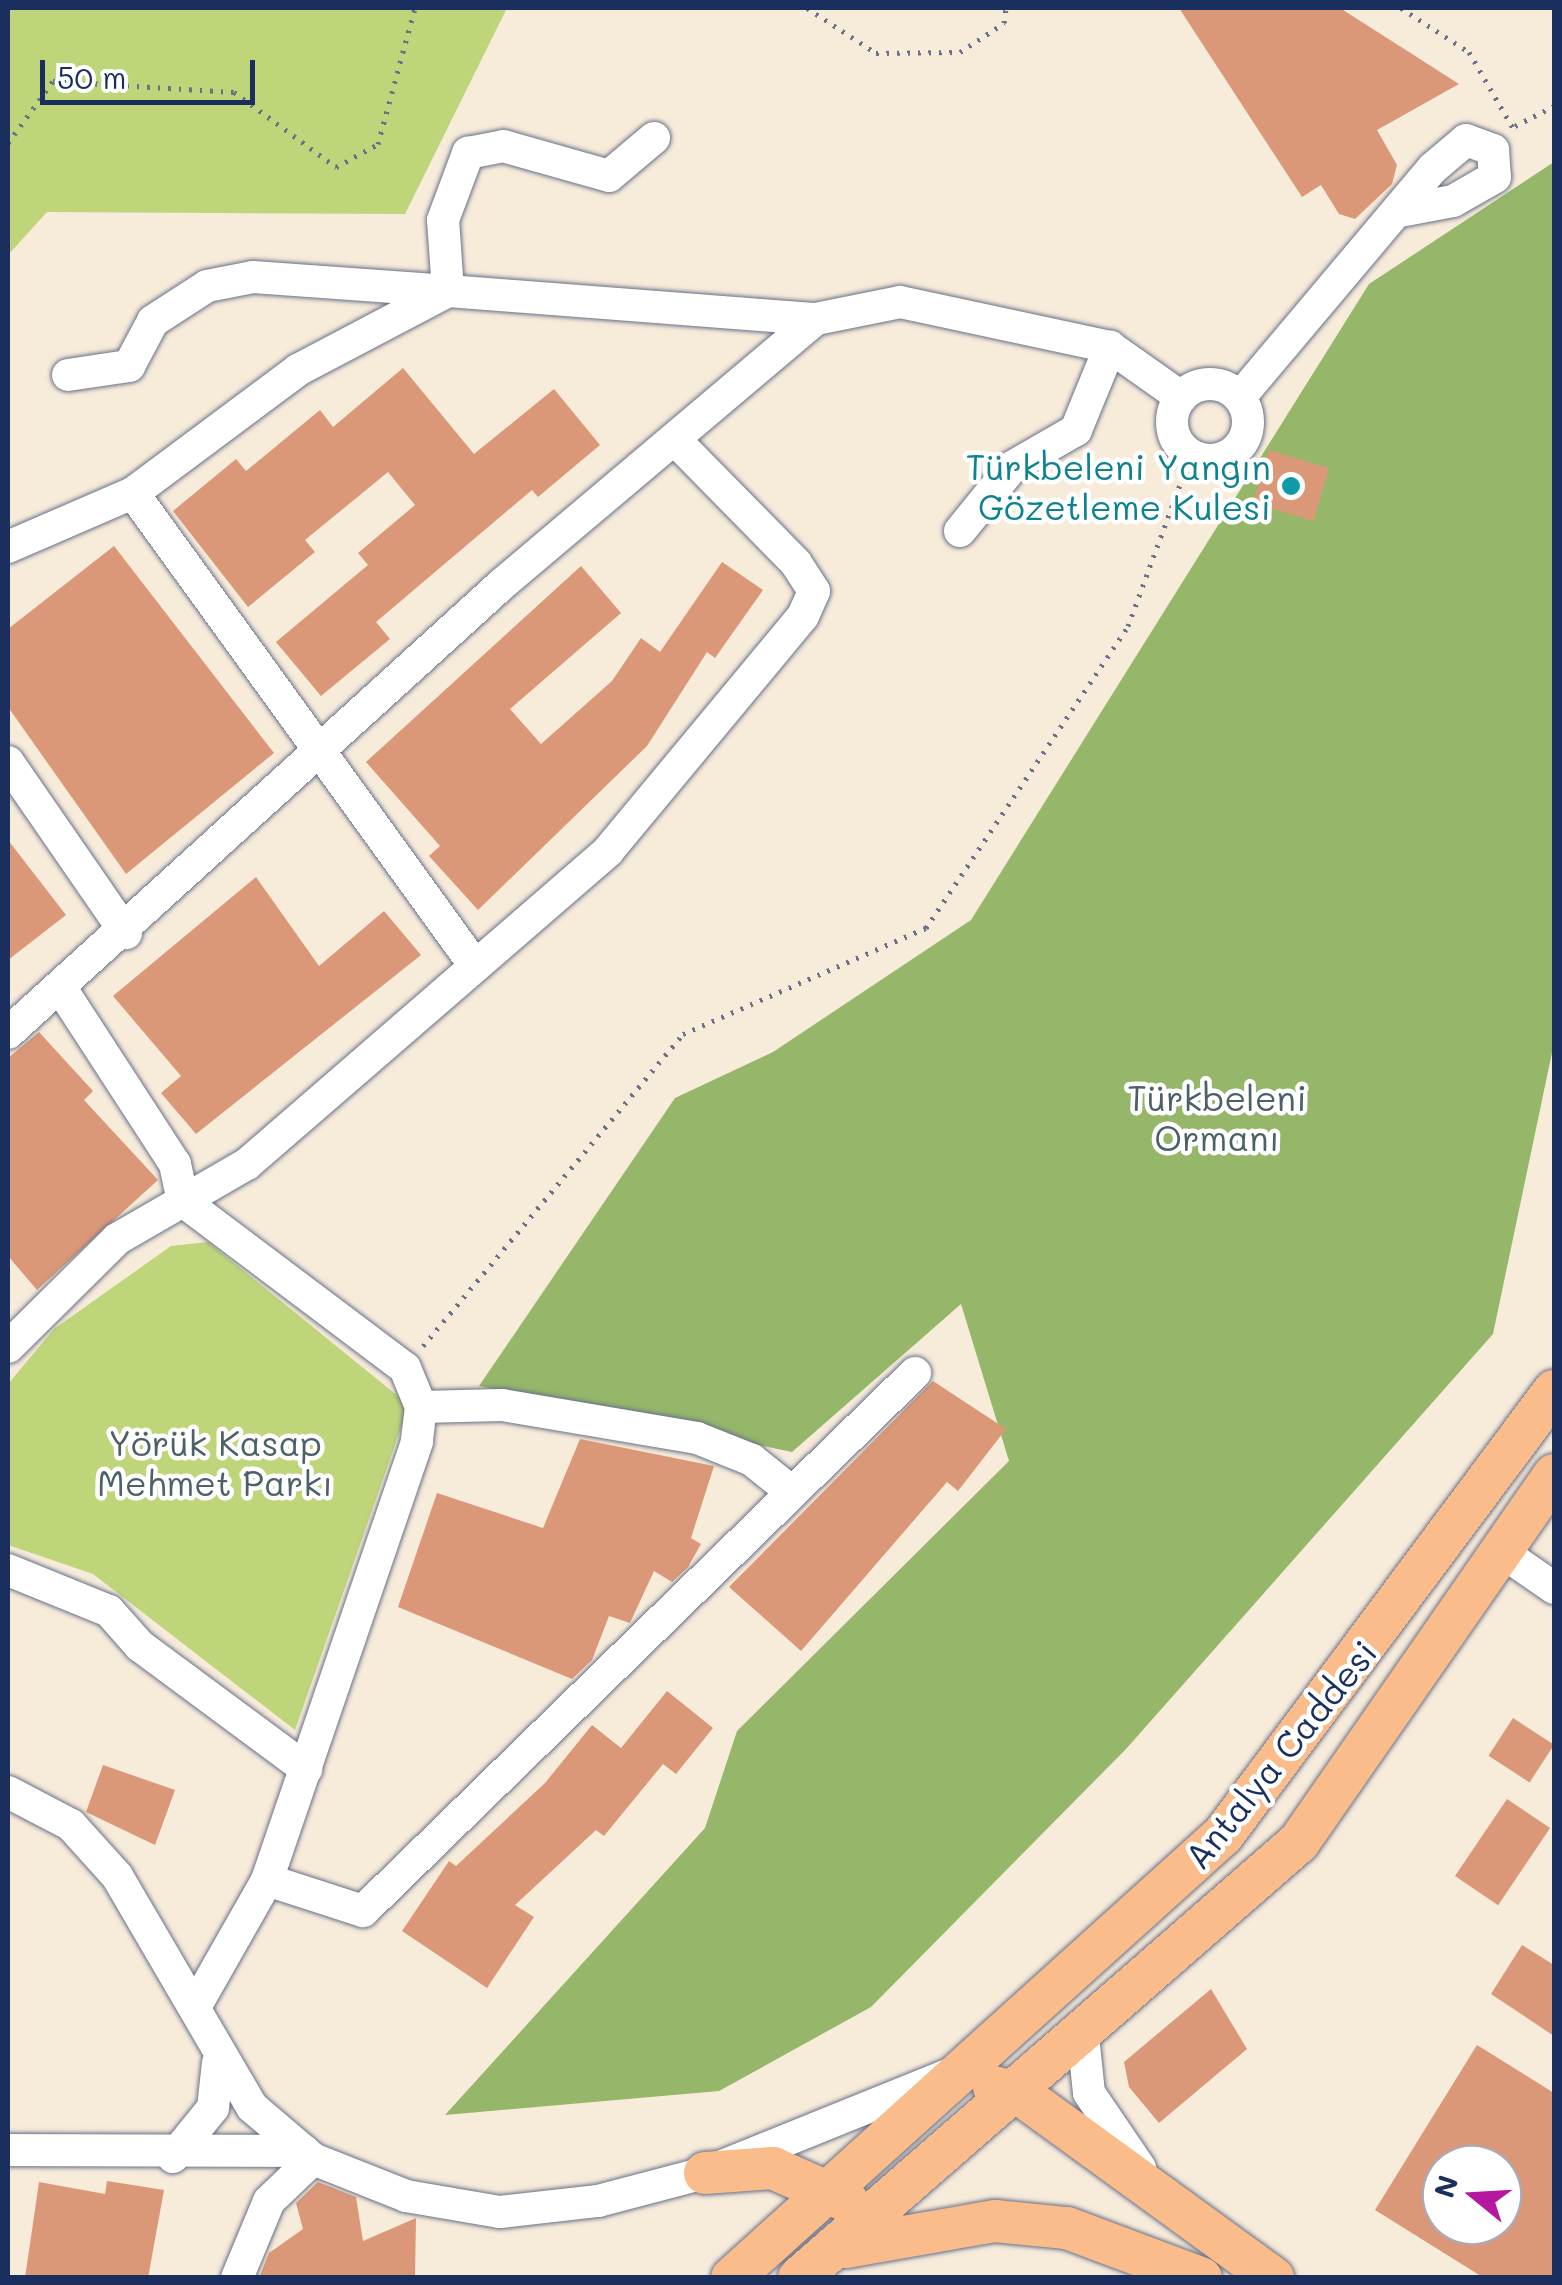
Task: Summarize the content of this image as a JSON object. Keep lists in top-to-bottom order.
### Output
{
  "streets": {
    "main road": ["Antalya Caddesi"]
  },
  "parks": ["Türkbeleni Ormanı", "Yörük Kasap Mehmet Parkı"],
  "places": ["Türkbeleni Yangın Gözetleme Kulesi"],
  "scale_bar": "50 m",
  "north": "left"
}
